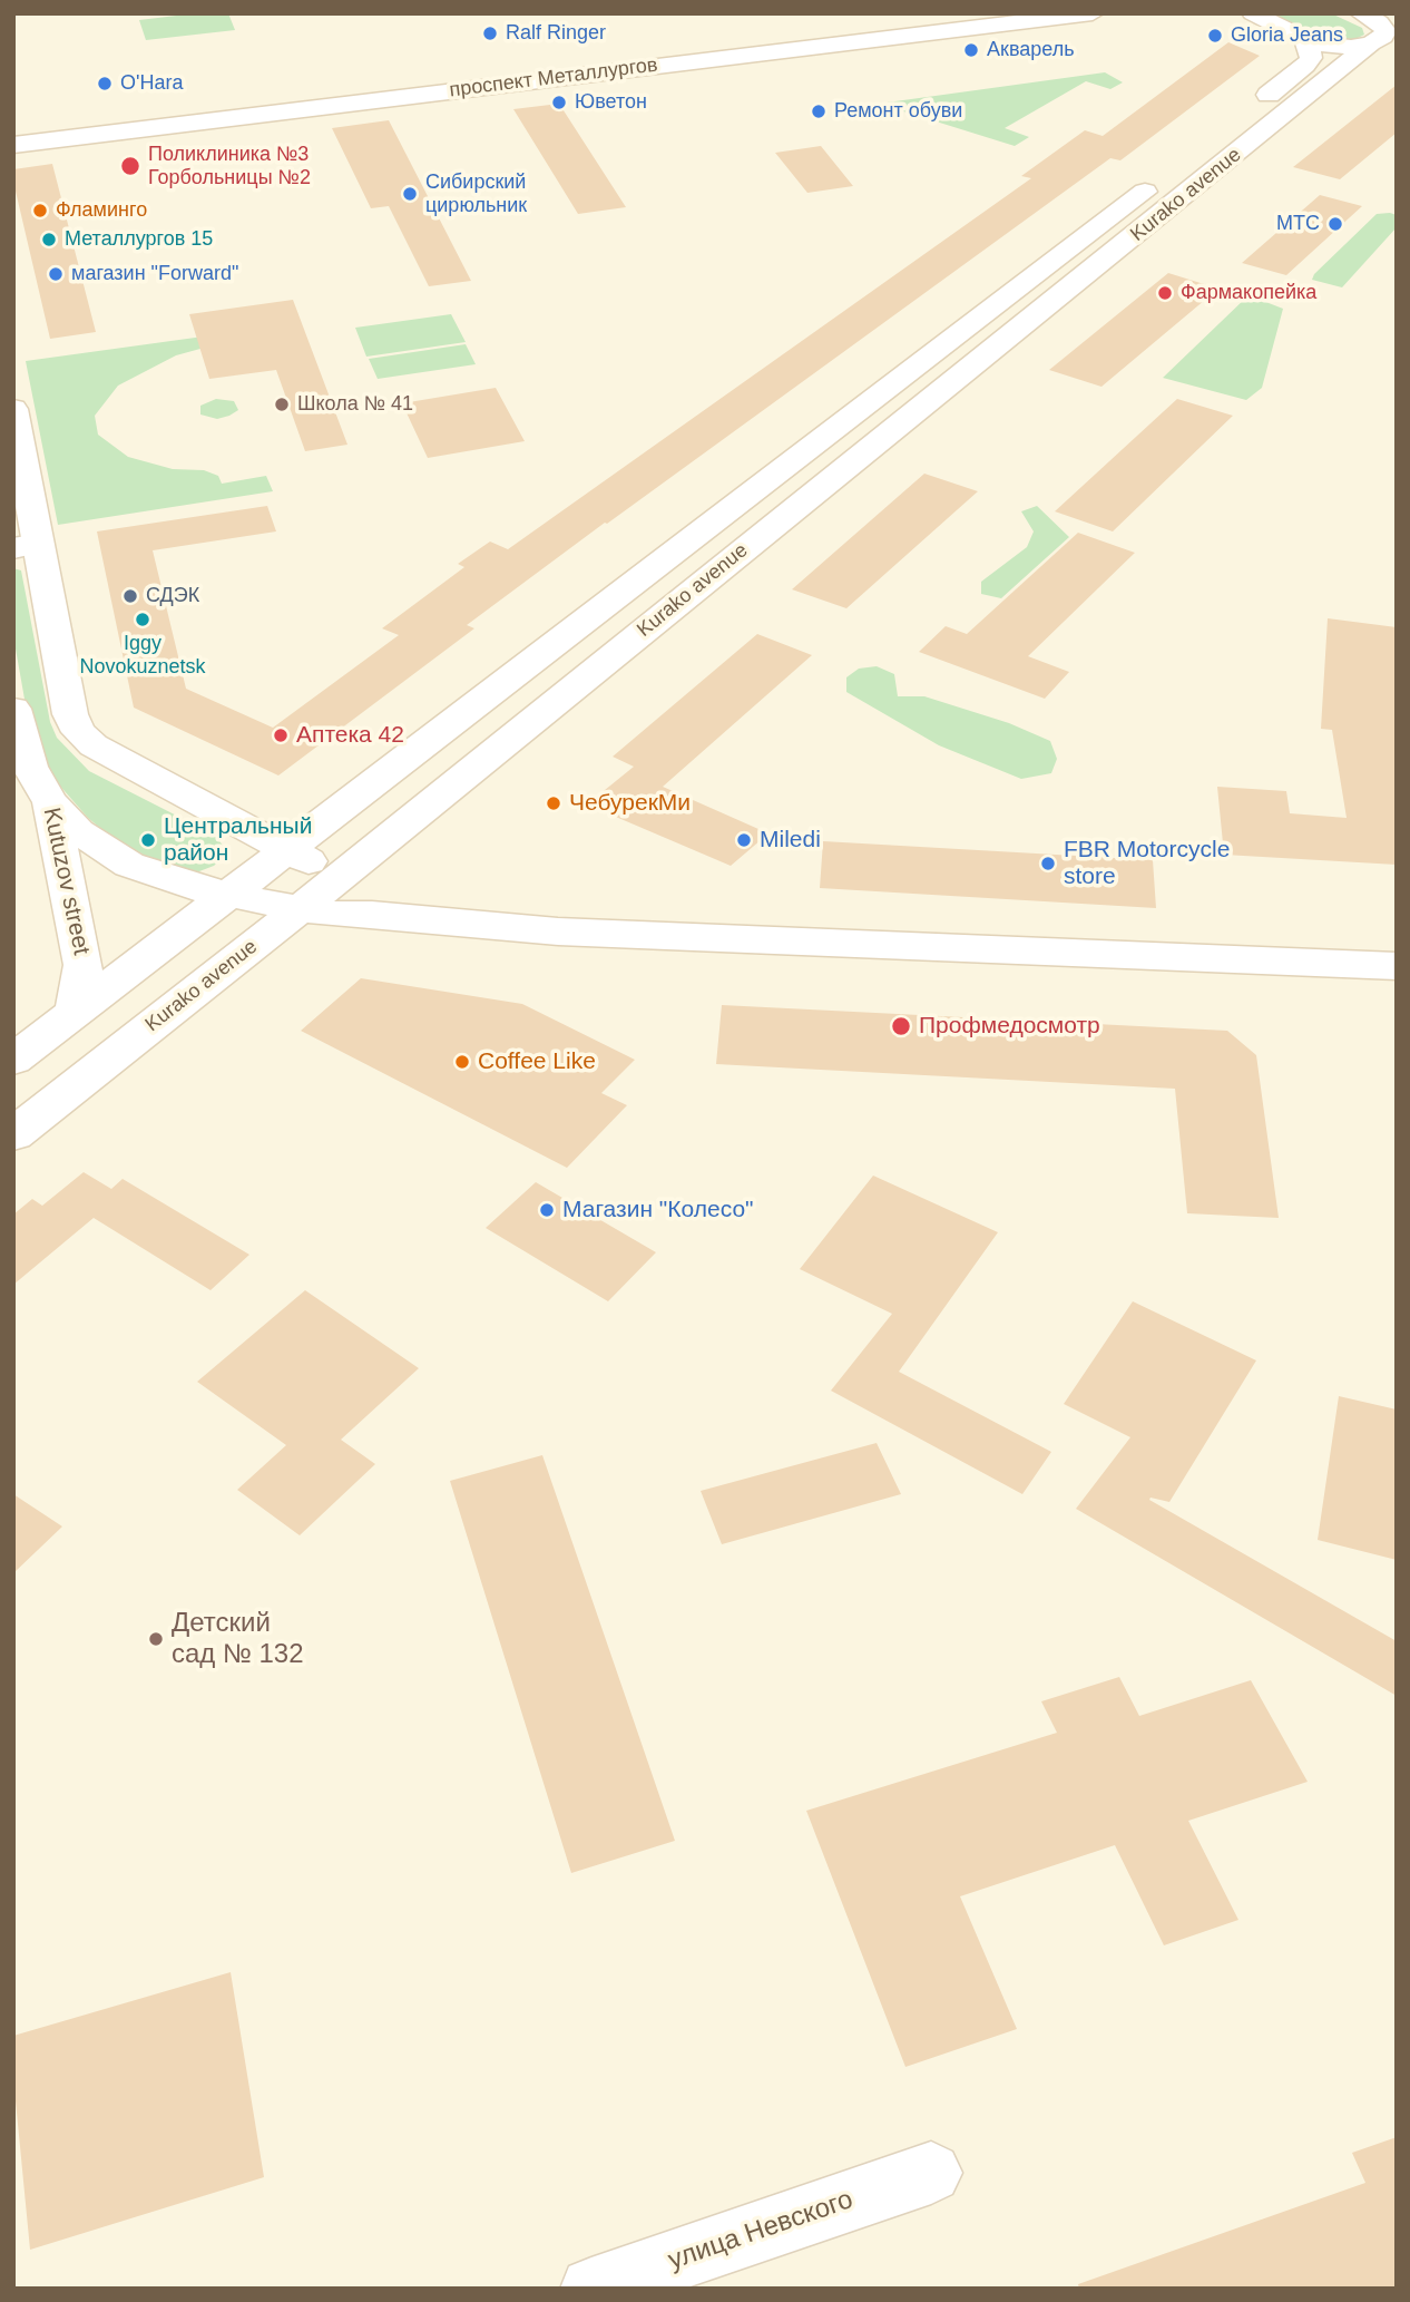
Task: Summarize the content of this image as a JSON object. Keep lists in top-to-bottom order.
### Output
{
  "streets": {
    "main road": [
      "проспект Металлургов",
      "Kurako avenue",
      "Kutuzov street",
      "улица Невского"
    ]
  },
  "crossings": [
    ["Kurako avenue", "Kutuzov street"]
  ],
  "places": [
    "Ralf Ringer",
    "Gloria Jeans",
    "Акварель",
    "O'Hara",
    "Юветон",
    "Ремонт обуви",
    "Поликлиника №3 Горбольницы №2",
    "Сибирский цирюльник",
    "Фламинго",
    "МТС",
    "Металлургов 15",
    "магазин \"Forward\"",
    "Фармакопейка",
    "Школа № 41",
    "СДЭК",
    "Iggy Novokuznetsk",
    "Аптека 42",
    "ЧебурекМи",
    "Центральный район",
    "Miledi",
    "FBR Motorcycle store",
    "Профмедосмотр",
    "Coffee Like",
    "Магазин \"Колесо\"",
    "Детский сад № 132"
  ]
}
